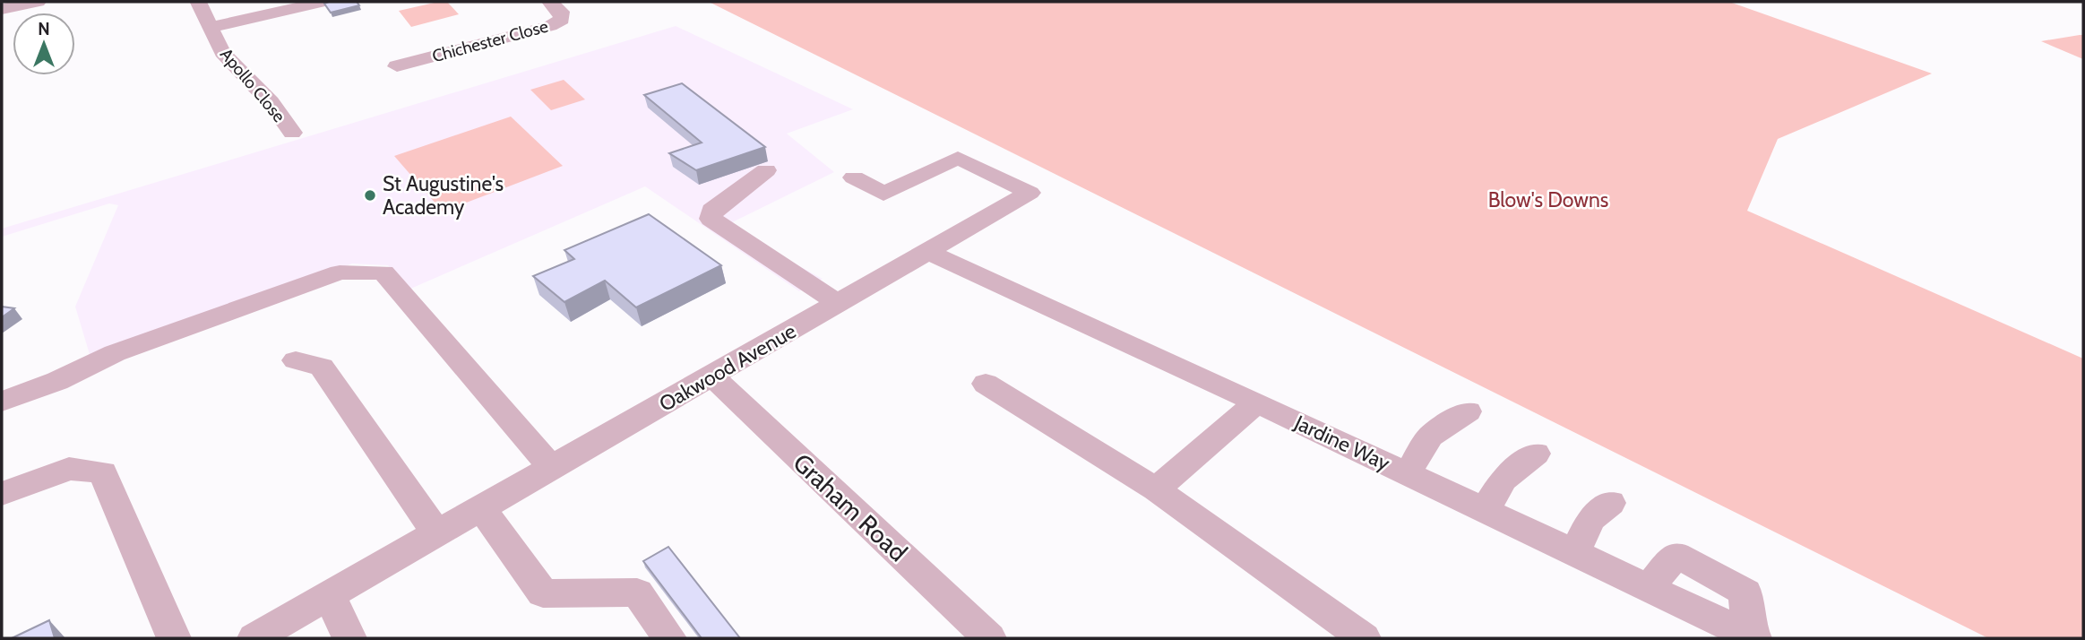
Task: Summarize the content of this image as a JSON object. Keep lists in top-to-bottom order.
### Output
{
  "streets": {
    "street": [
      "Chichester Close",
      "Apollo Close",
      "Oakwood Avenue",
      "Jardine Way",
      "Graham Road"
    ]
  },
  "crossings": [
    ["Oakwood Avenue", "Jardine Way"],
    ["Oakwood Avenue", "Graham Road"]
  ],
  "parks": ["Blow's Downs"],
  "places": ["St Augustine's Academy"],
  "north": "top"
}
